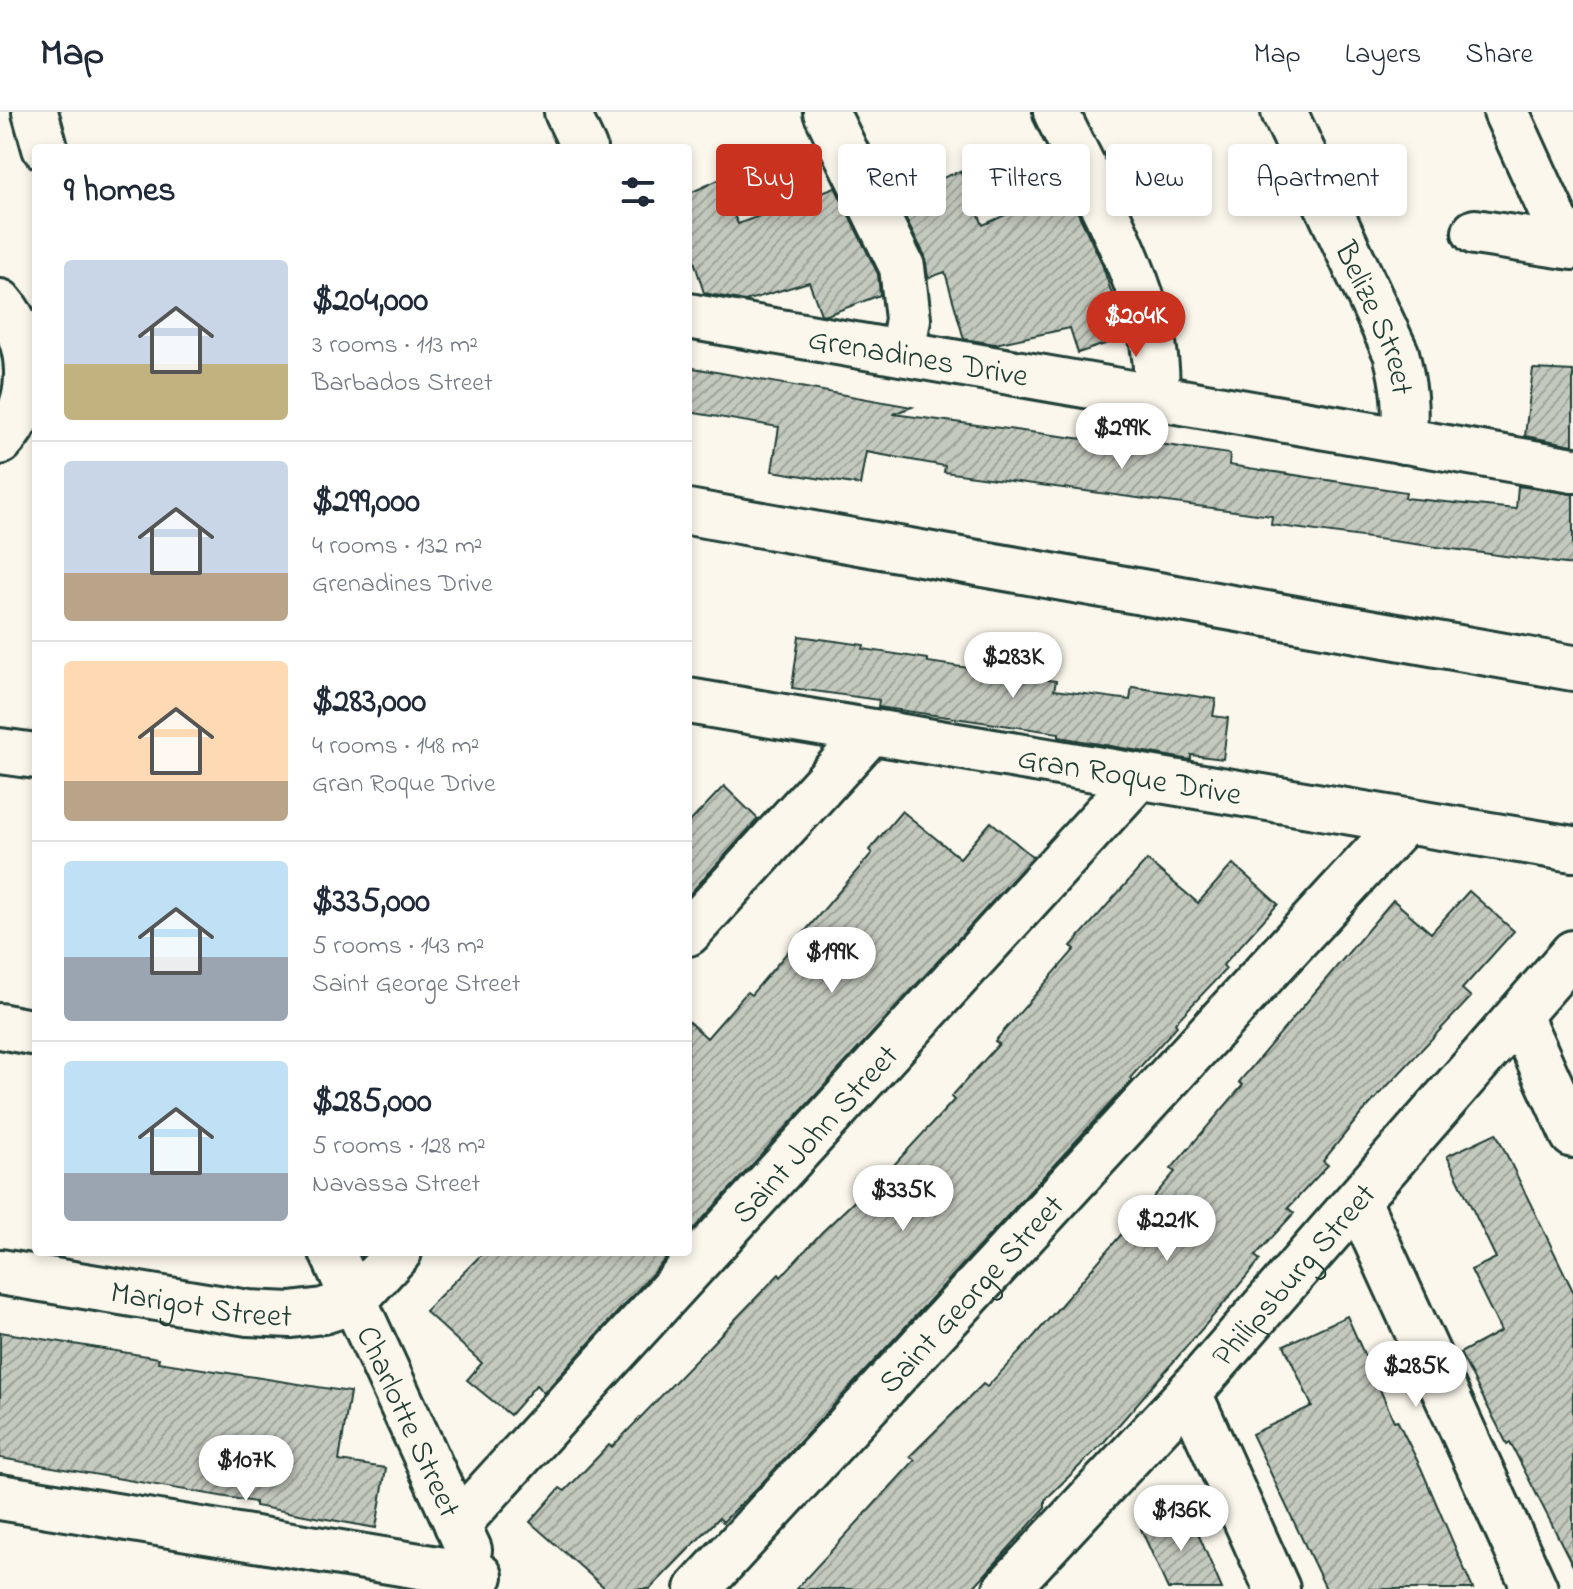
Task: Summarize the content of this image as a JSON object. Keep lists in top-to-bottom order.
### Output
{
  "streets": {
    "street": [
      "Belize Street",
      "Grenadines Drive",
      "Gran Roque Drive",
      "Saint John Street",
      "Philipsburg Street",
      "Saint George Street",
      "Marigot Street",
      "Charlotte Street"
    ]
  },
  "crossings": [
    ["Belize Street", "Grenadines Drive"],
    ["Gran Roque Drive", "Saint John Street"],
    ["Gran Roque Drive", "Saint George Street"],
    ["Saint John Street", "Charlotte Street"],
    ["Marigot Street", "Charlotte Street"]
  ],
  "page": {
    "header": "Map",
    "nav": ["Map", "Layers", "Share"],
    "chip": [
      "Buy",
      "Rent",
      "Filters",
      "New",
      "Apartment"
    ],
    "heading": "9 homes",
    "list": [
      {
        "name": "$204,000",
        "note": "3 rooms · 113 m² · Barbados Street"
      },
      {
        "name": "$299,000",
        "note": "4 rooms · 132 m² · Grenadines Drive"
      },
      {
        "name": "$283,000",
        "note": "4 rooms · 148 m² · Gran Roque Drive"
      },
      {
        "name": "$335,000",
        "note": "5 rooms · 143 m² · Saint George Street"
      },
      {
        "name": "$285,000",
        "note": "5 rooms · 128 m² · Navassa Street"
      }
    ],
    "price": [
      "$204K",
      "$299K",
      "$283K",
      "$199K",
      "$335K",
      "$221K",
      "$285K",
      "$107K",
      "$136K"
    ]
  }
}
